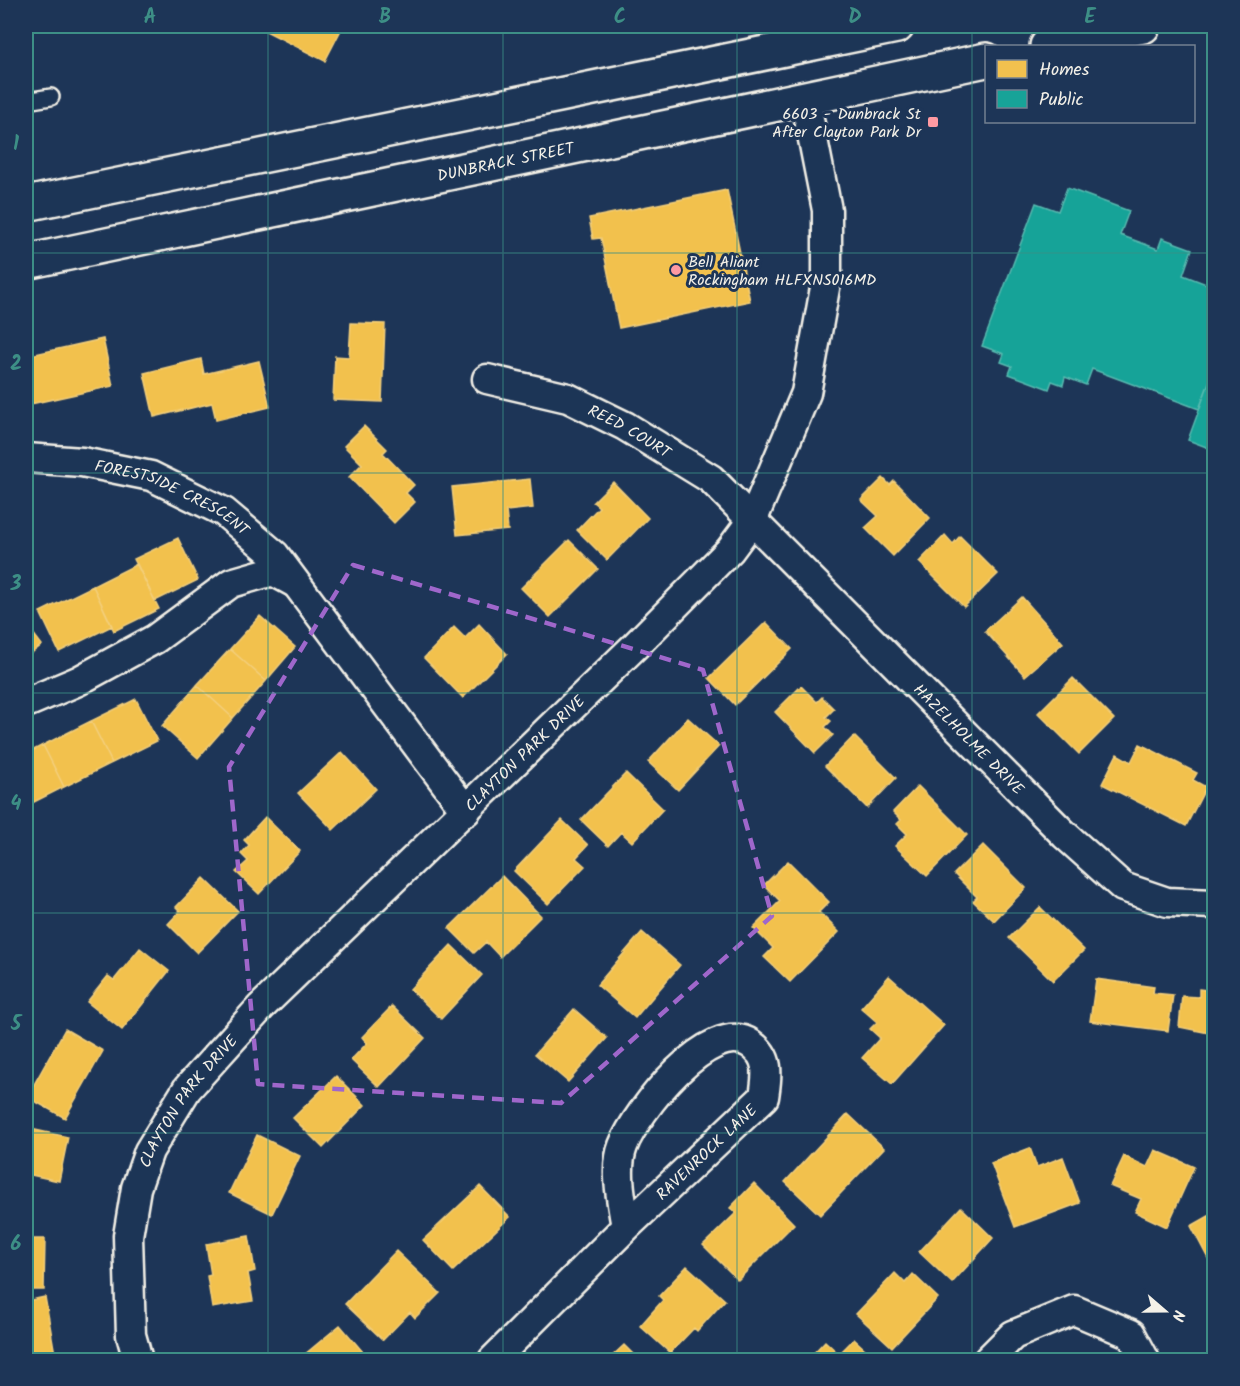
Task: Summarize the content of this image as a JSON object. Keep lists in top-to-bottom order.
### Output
{
  "streets": {
    "main road": ["DUNBRACK STREET"],
    "street": [
      "REED COURT",
      "FORESTSIDE CRESCENT",
      "HAZELHOLME DRIVE",
      "CLAYTON PARK DRIVE",
      "RAVENROCK LANE"
    ]
  },
  "crossings": [
    ["DUNBRACK STREET", "CLAYTON PARK DRIVE"],
    ["REED COURT", "HAZELHOLME DRIVE"],
    ["REED COURT", "CLAYTON PARK DRIVE"],
    ["FORESTSIDE CRESCENT", "CLAYTON PARK DRIVE"],
    ["HAZELHOLME DRIVE", "CLAYTON PARK DRIVE"]
  ],
  "places": {
    "transit": ["6603 - Dunbrack St After Clayton Park Dr"],
    "other": ["Bell Aliant Rockingham HLFXNS016MD"]
  },
  "legend": ["Homes", "Public"],
  "north": "right",
  "grid": {
    "columns": [
      "A",
      "B",
      "C",
      "D",
      "E"
    ],
    "rows": [
      "1",
      "2",
      "3",
      "4",
      "5",
      "6"
    ]
  }
}
